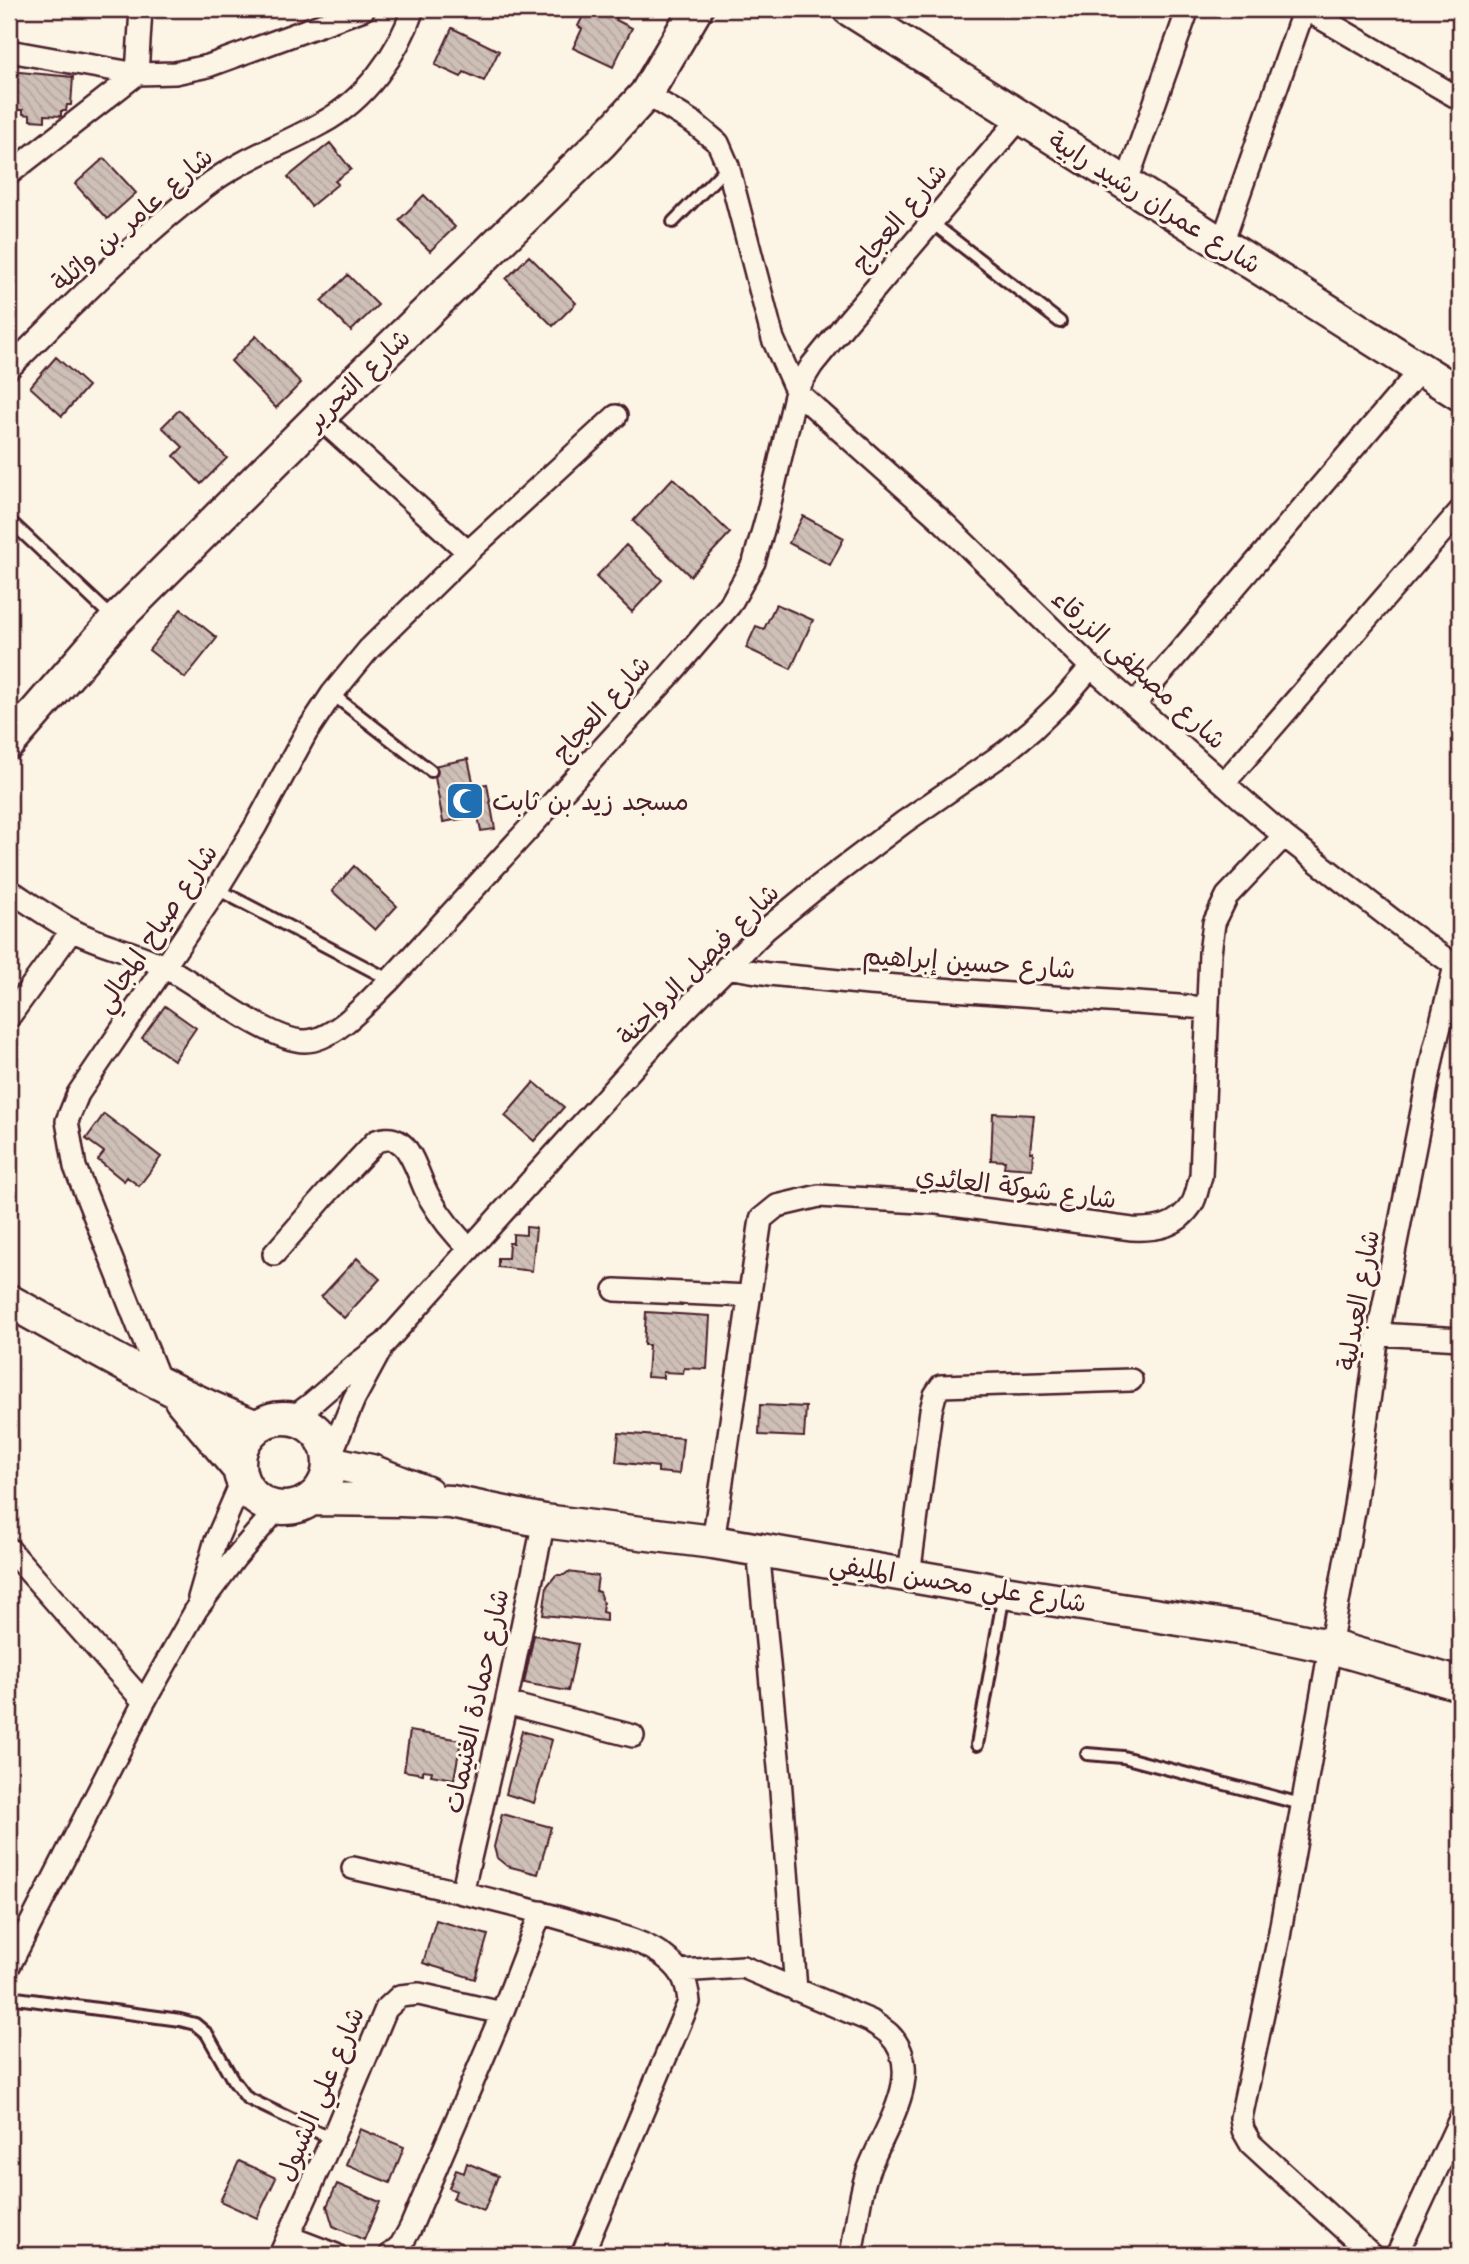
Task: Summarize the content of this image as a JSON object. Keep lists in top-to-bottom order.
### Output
{
  "streets": {
    "street": [
      "شارع عمران رشيد رابية",
      "شارع العجاج",
      "شارع عامر بن واثلة",
      "شارع التحرير",
      "شارع مصطفى الزرقاء",
      "شارع صياح المجالي",
      "شارع حسين إبراهيم",
      "شارع فيصل الرواحنة",
      "شارع شوكة العائدي",
      "شارع العبدلية",
      "شارع علي محسن المليفي",
      "شارع حمادة الغنيمات",
      "شارع علي الشبول"
    ]
  },
  "crossings": [
    ["شارع عمران رشيد رابية", "شارع العجاج"],
    ["شارع العجاج", "شارع مصطفى الزرقاء"],
    ["شارع العجاج", "شارع صياح المجالي"],
    ["شارع مصطفى الزرقاء", "شارع فيصل الرواحنة"],
    ["شارع مصطفى الزرقاء", "شارع شوكة العائدي"],
    ["شارع مصطفى الزرقاء", "شارع العبدلية"],
    ["شارع حسين إبراهيم", "شارع فيصل الرواحنة"],
    ["شارع حسين إبراهيم", "شارع شوكة العائدي"],
    ["شارع فيصل الرواحنة", "شارع علي محسن المليفي"],
    ["شارع شوكة العائدي", "شارع علي محسن المليفي"],
    ["شارع العبدلية", "شارع علي محسن المليفي"],
    ["شارع علي محسن المليفي", "شارع حمادة الغنيمات"]
  ],
  "places": {
    "mosque": ["مسجد زيد بن ثابت"]
  }
}
